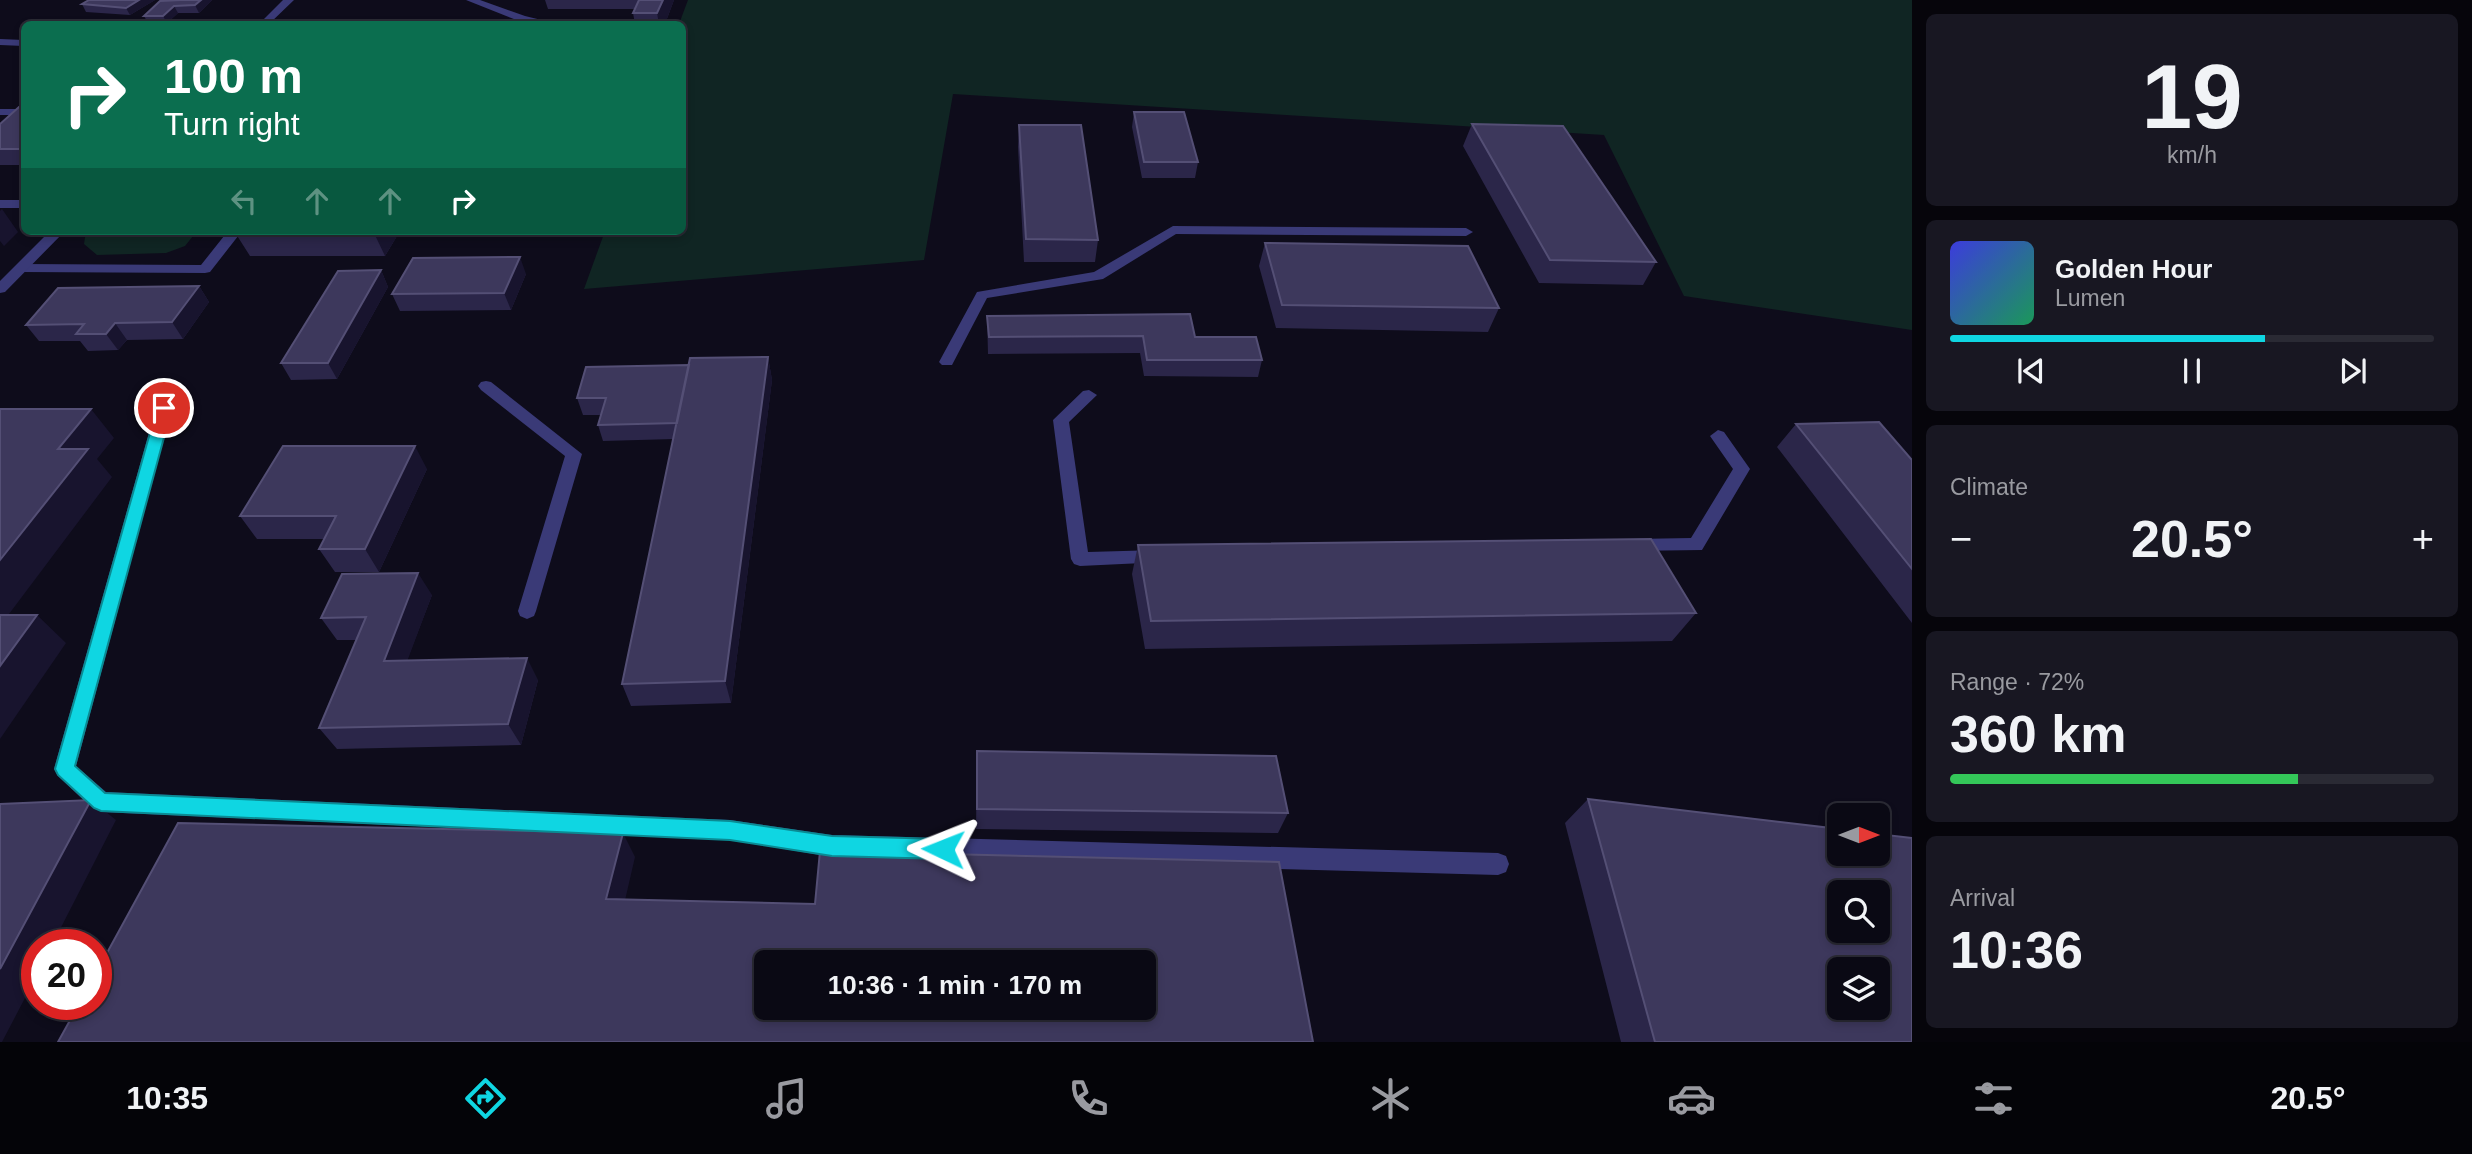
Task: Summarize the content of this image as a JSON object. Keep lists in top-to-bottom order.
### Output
{
  "north": "right",
  "page": {
    "tile": [
      ["19", "km/h"],
      "Climate",
      ["Range · 72%", "360 km"],
      ["Arrival", "10:36"]
    ],
    "turn": ["100 m", "Turn right"],
    "song": ["Golden Hour", "Lumen"],
    "heat": ["−", "20.5°", "+"],
    "limit": "20",
    "trip": "10:36 · 1 min · 170 m",
    "tabs": ["10:35", "20.5°"]
  }
}
